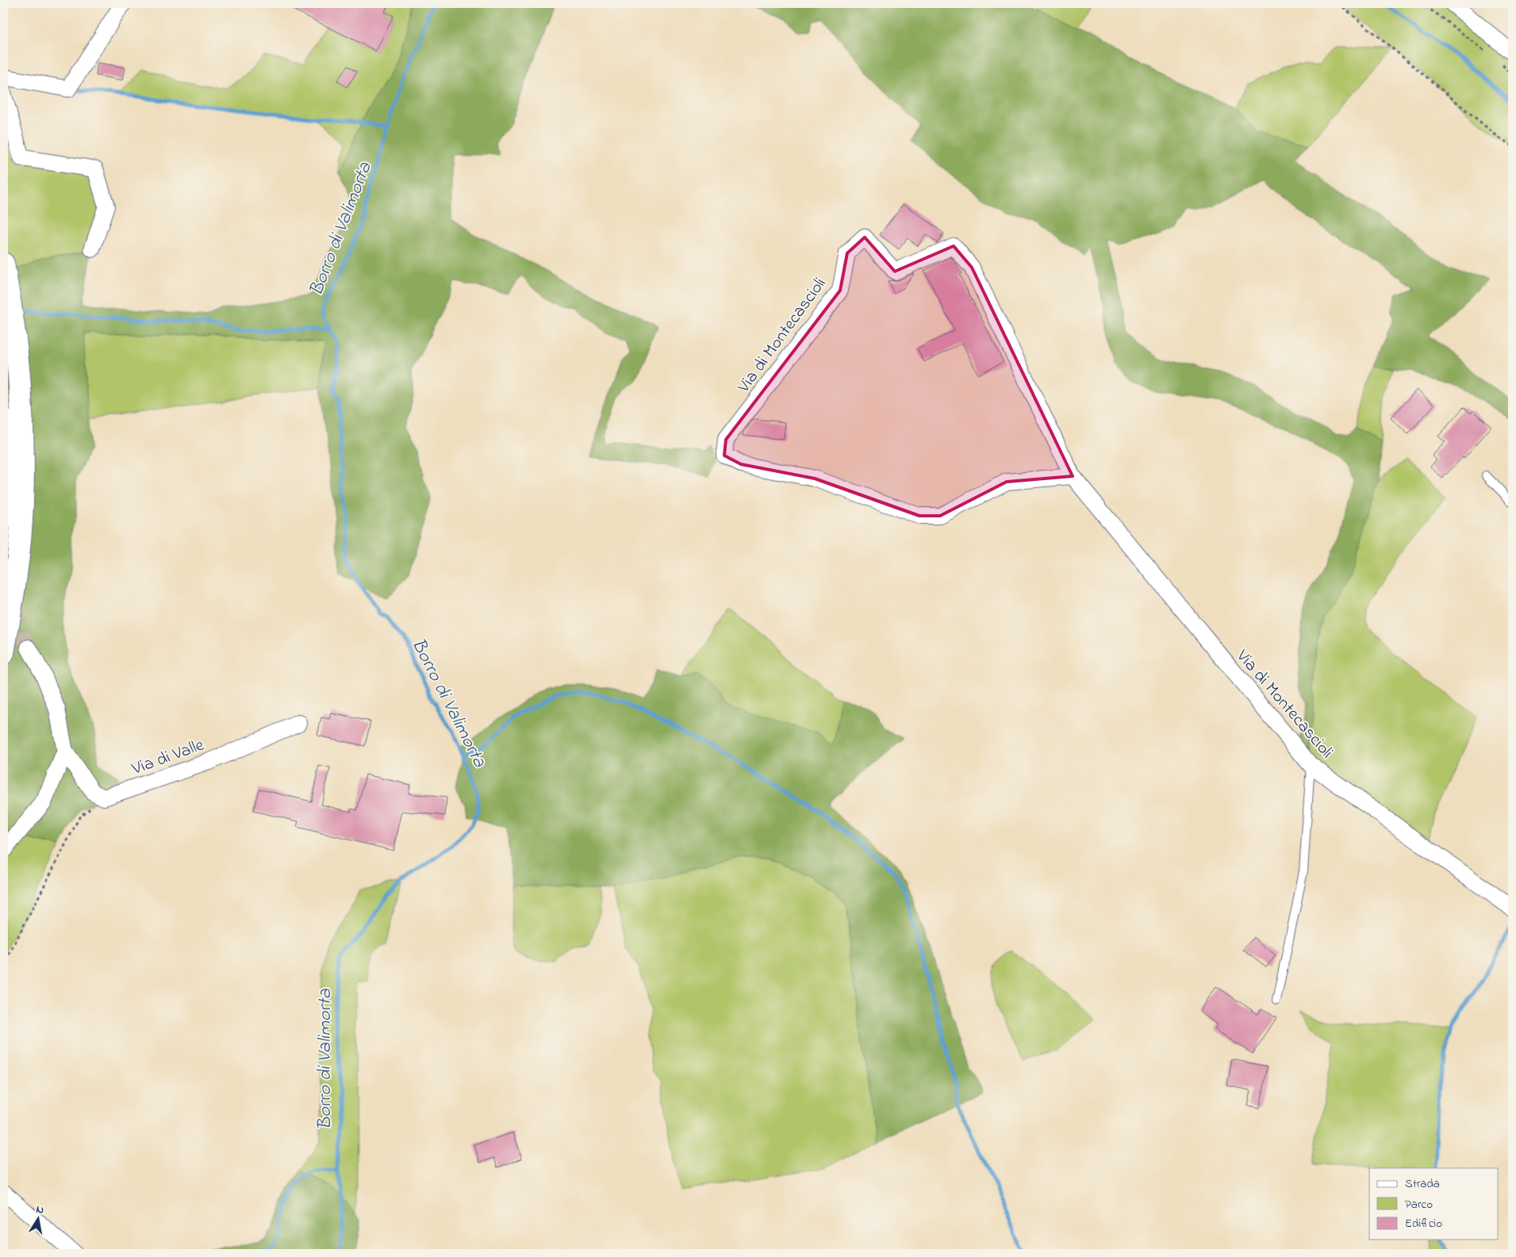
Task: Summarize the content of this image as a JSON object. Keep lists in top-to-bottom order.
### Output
{
  "streets": {
    "street": ["Via di Montecascioli", "Via di Valle"]
  },
  "water": ["Borro di Valimorta"],
  "legend": ["Strada", "Parco", "Edificio"],
  "north": "top"
}
